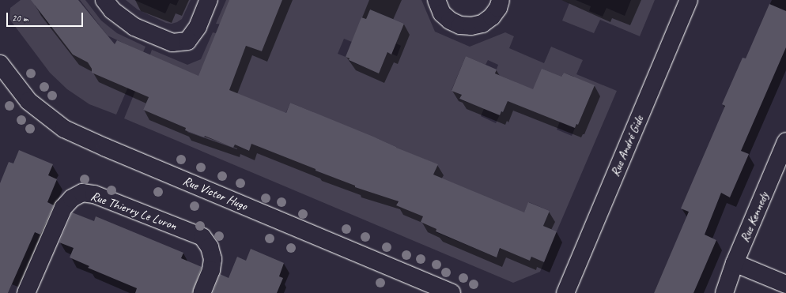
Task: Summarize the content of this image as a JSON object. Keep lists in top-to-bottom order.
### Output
{
  "streets": {
    "street": [
      "Rue André Gide",
      "Rue Victor Hugo",
      "Rue Thierry Le Luron",
      "Rue Kennedy"
    ]
  },
  "scale_bar": "20 m"
}
